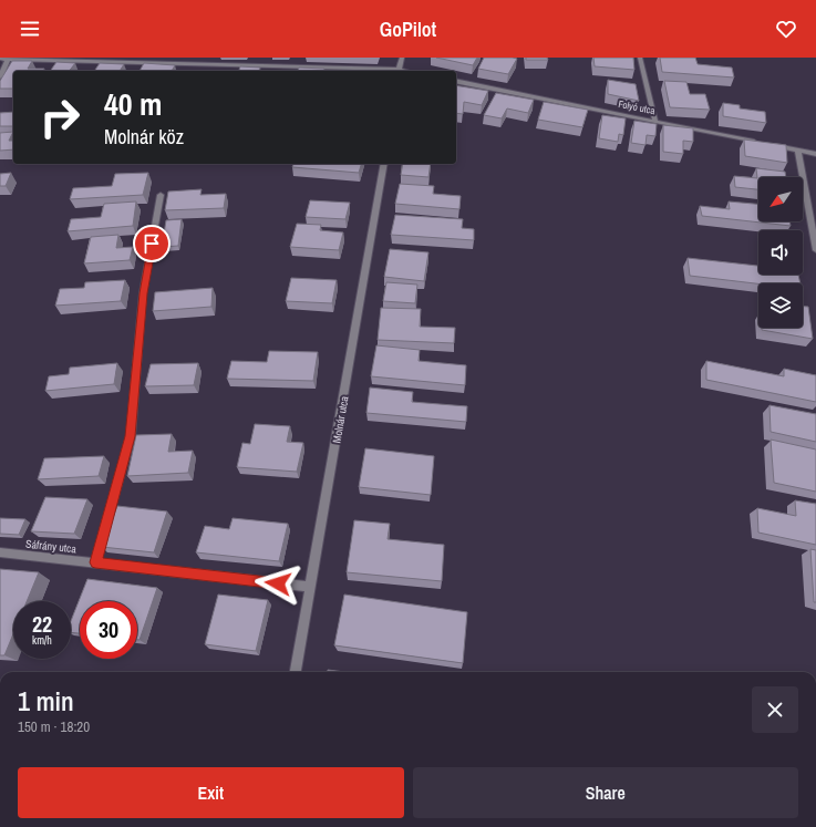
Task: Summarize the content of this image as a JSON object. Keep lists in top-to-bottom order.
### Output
{
  "streets": {
    "street": ["Folyó utca", "Molnár utca", "Sáfrány utca"]
  },
  "crossings": [
    ["Molnár utca", "Sáfrány utca"]
  ],
  "north": "bottom left",
  "page": {
    "header": "GoPilot",
    "turn": ["40 m", "Molnár köz"],
    "speed": "22 km/h",
    "limit": "30",
    "heading": ["1 min", "150 m · 18:20"],
    "buttons": ["Exit", "Share"]
  }
}
